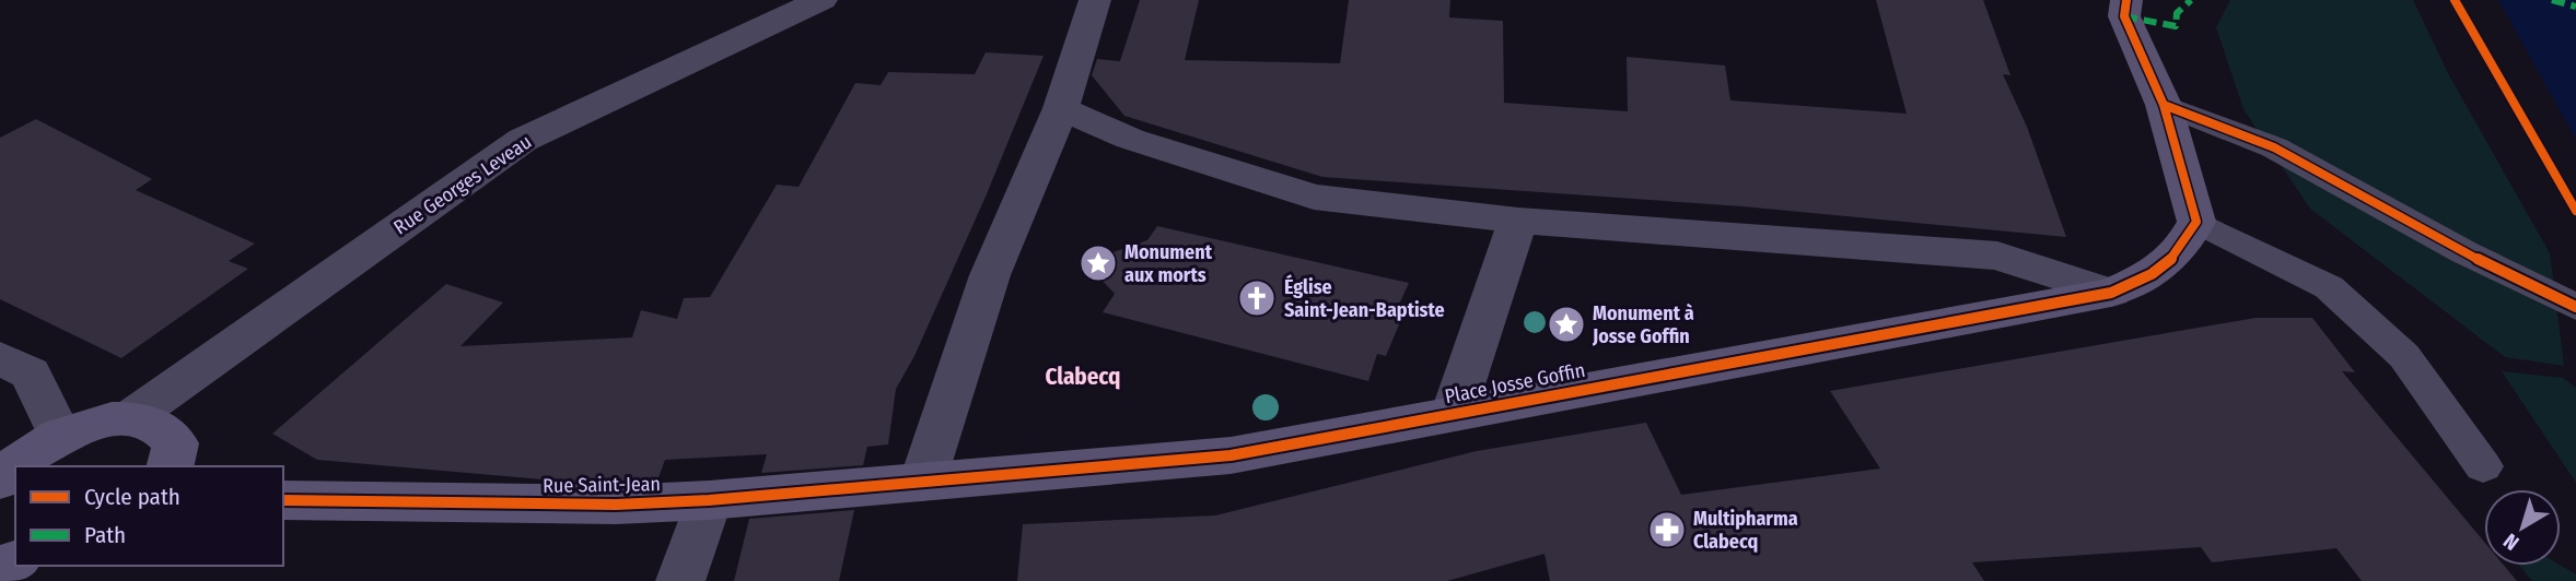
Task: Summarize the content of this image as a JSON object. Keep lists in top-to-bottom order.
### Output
{
  "streets": {
    "street": ["Rue Georges Leveau", "Place Josse Goffin", "Rue Saint-Jean"]
  },
  "crossings": [
    ["Place Josse Goffin", "Rue Saint-Jean"]
  ],
  "districts": ["Clabecq"],
  "places": {
    "place": ["Monument aux morts", "Monument à Josse Goffin"],
    "church": ["Église Saint-Jean-Baptiste"],
    "pharmacy": ["Multipharma Clabecq"]
  },
  "legend": ["Cycle path", "Path"],
  "north": "bottom left"
}
